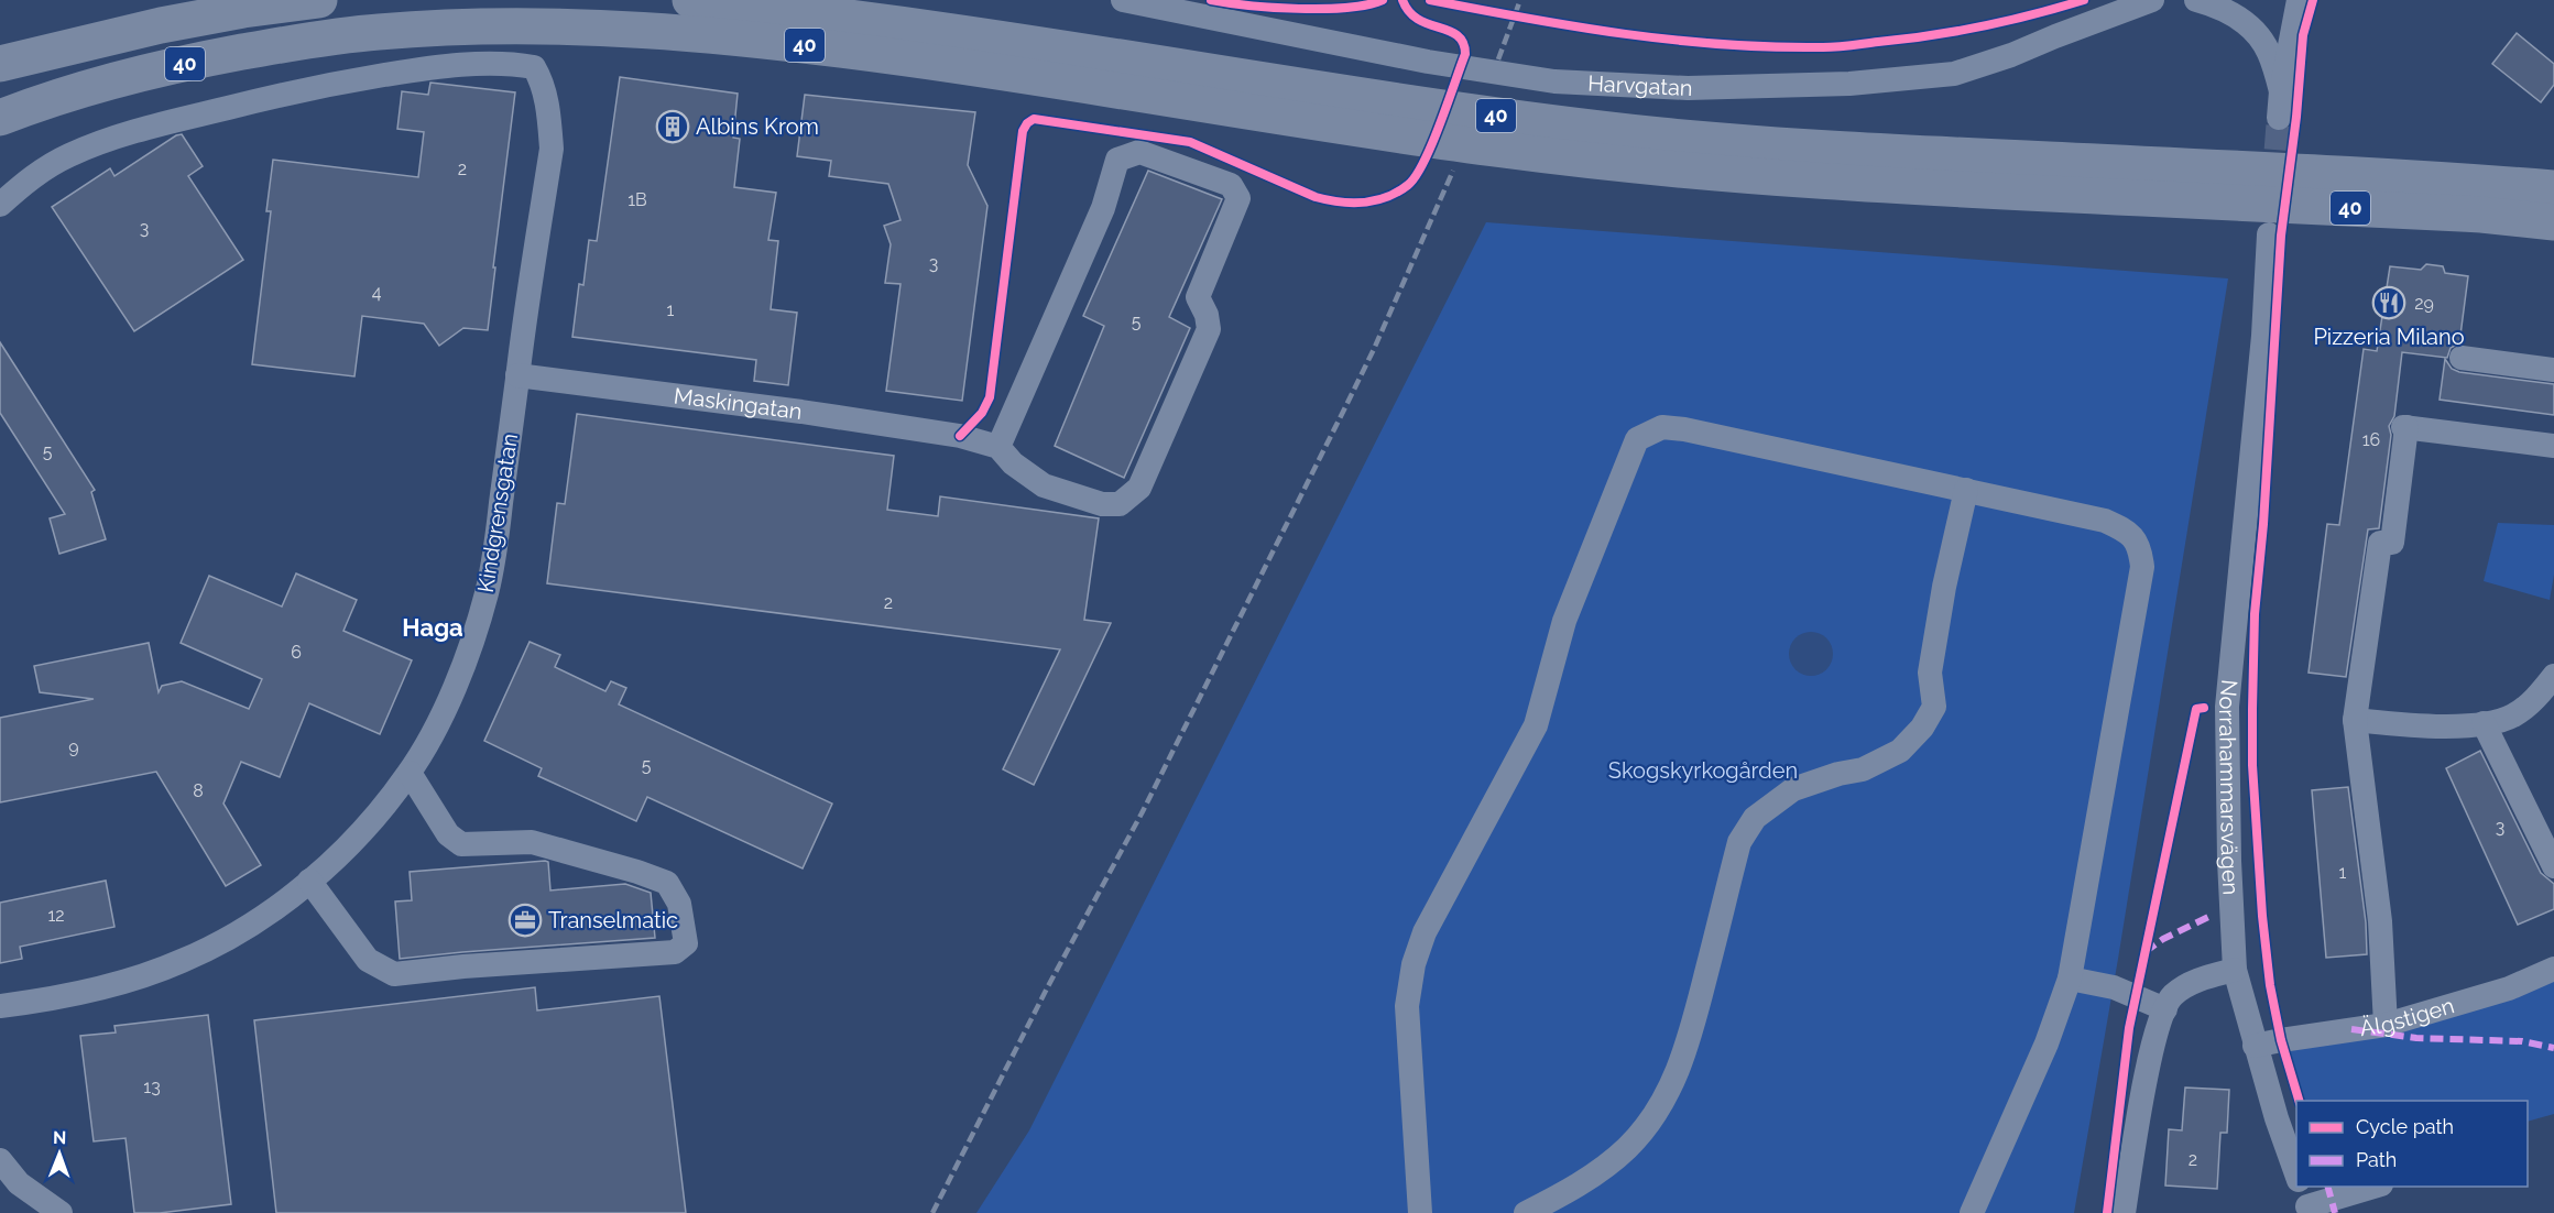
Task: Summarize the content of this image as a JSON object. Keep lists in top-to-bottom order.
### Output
{
  "streets": {
    "highway": ["40"],
    "street": [
      "Harvgatan",
      "Maskingatan",
      "Kindgrensgatan",
      "Norrahammarsvägen",
      "Älgstigen"
    ]
  },
  "crossings": [
    ["Maskingatan", "Kindgrensgatan"],
    ["Norrahammarsvägen", "Älgstigen"]
  ],
  "districts": ["Haga"],
  "parks": ["Skogskyrkogården"],
  "places": {
    "building": ["Albins Krom"],
    "restaurant": ["Pizzeria Milano"],
    "office": ["Transelmatic"]
  },
  "house_numbers": [
    "2",
    "1B",
    "3",
    "3",
    "4",
    "29",
    "1",
    "5",
    "16",
    "5",
    "2",
    "6",
    "9",
    "5",
    "8",
    "3",
    "1",
    "12",
    "13",
    "2"
  ],
  "legend": ["Cycle path", "Path"],
  "north": "top"
}
